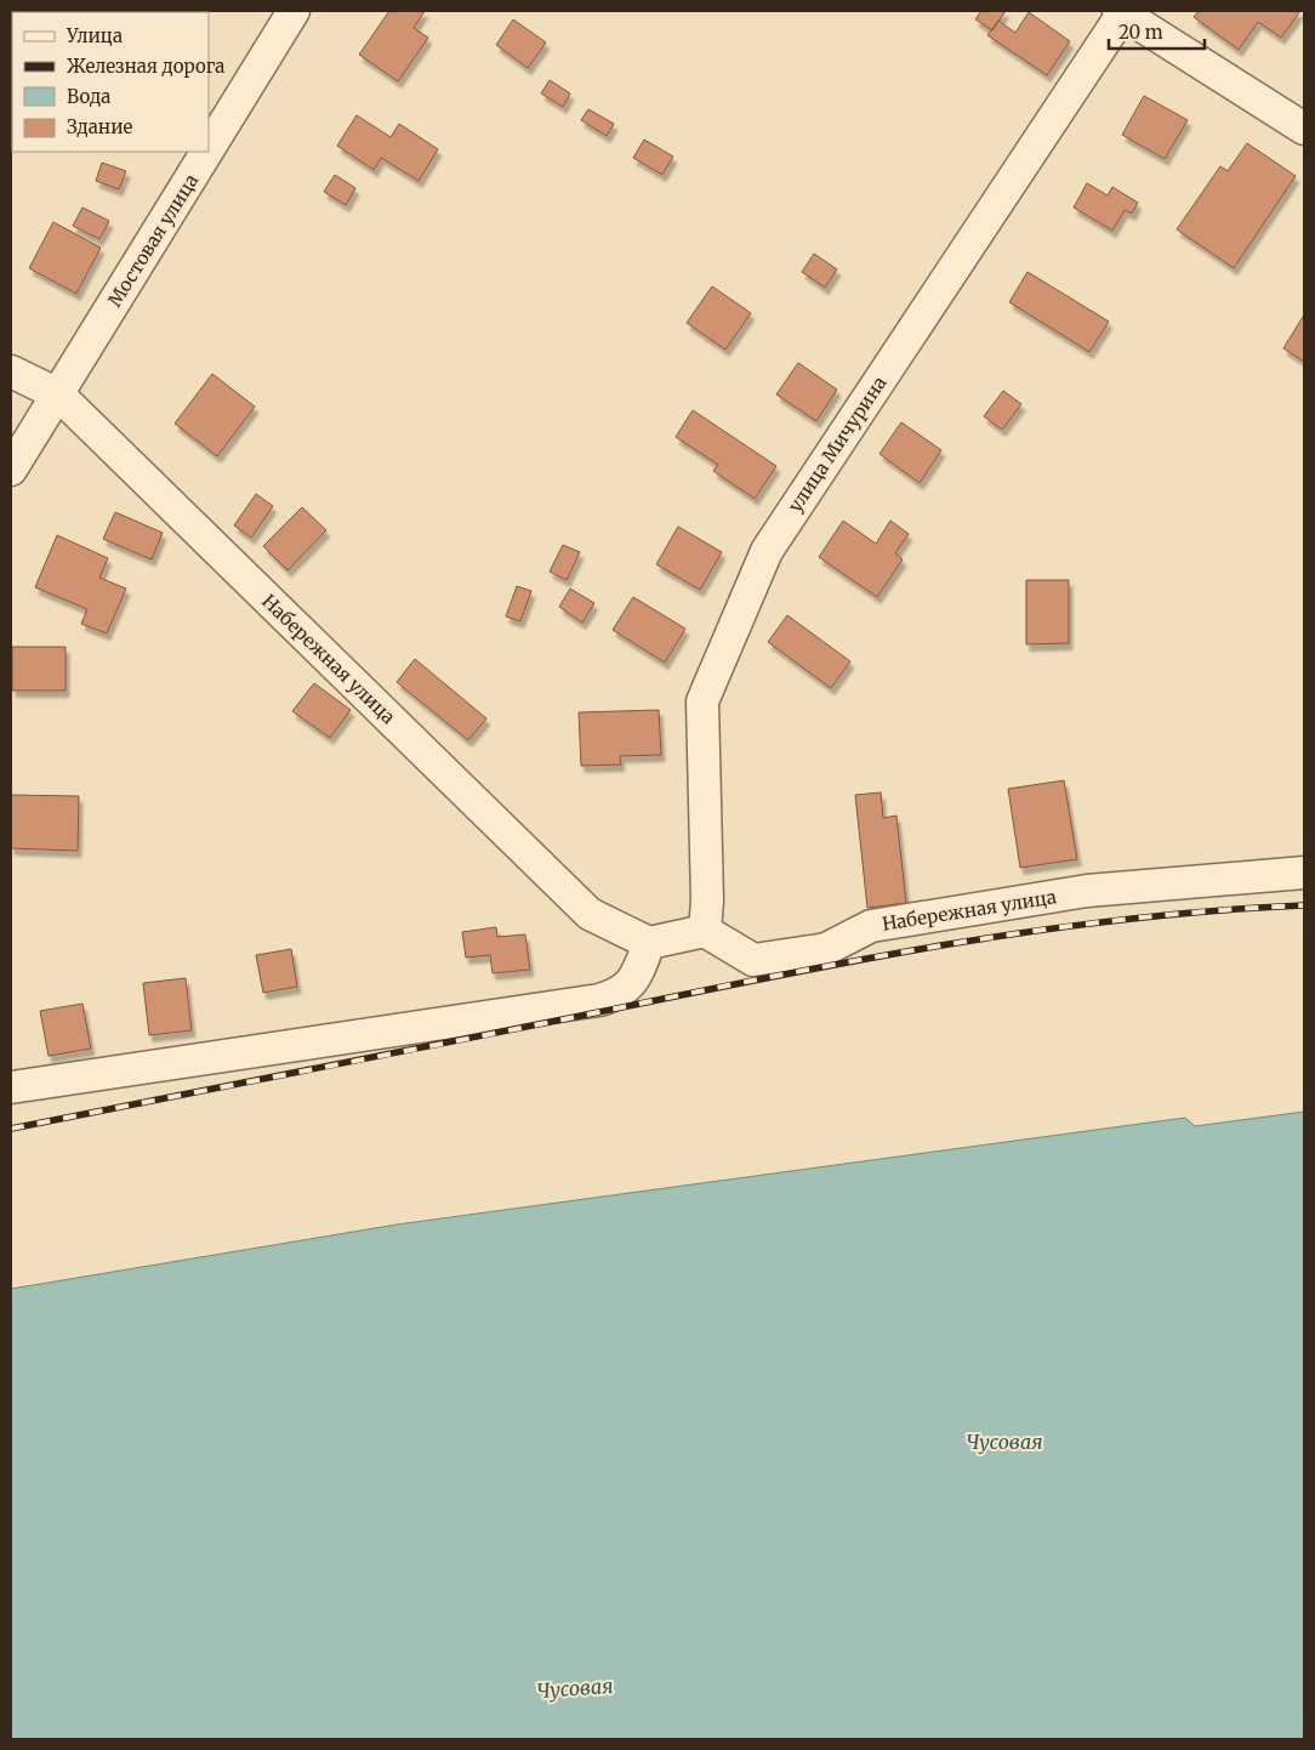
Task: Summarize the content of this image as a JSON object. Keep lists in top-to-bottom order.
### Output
{
  "streets": {
    "street": ["Мостовая улица", "улица Мичурина", "Набережная улица"]
  },
  "crossings": [
    ["Мостовая улица", "Набережная улица"],
    ["улица Мичурина", "Набережная улица"]
  ],
  "water": ["Чусовая"],
  "legend": [
    "Улица",
    "Железная дорога",
    "Вода",
    "Здание"
  ],
  "scale_bar": "20 m"
}
